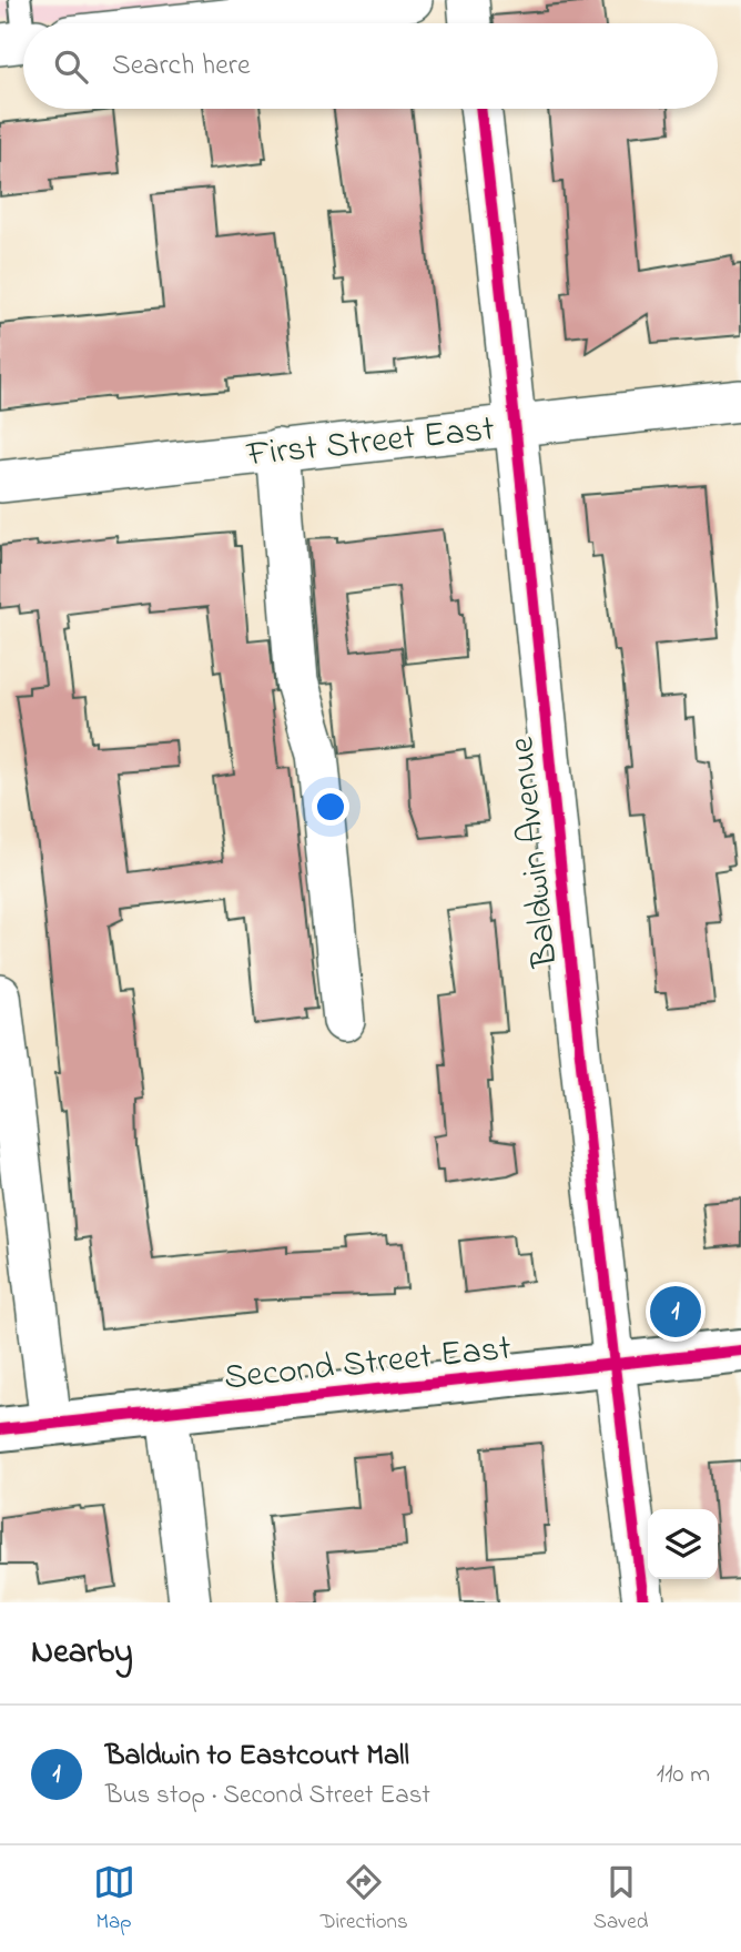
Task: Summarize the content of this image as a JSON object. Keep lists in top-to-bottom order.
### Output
{
  "streets": {
    "main road": ["Second Street East"],
    "street": ["First Street East", "Baldwin Avenue"]
  },
  "crossings": [
    ["First Street East", "Baldwin Avenue"],
    ["Baldwin Avenue", "Second Street East"]
  ],
  "page": {
    "search": "Search here",
    "pins": "1",
    "heading": "Nearby",
    "list": [
      {
        "mark": "1",
        "name": "Baldwin to Eastcourt Mall",
        "note": "Bus stop · Second Street East",
        "value": "110 m"
      }
    ],
    "nav": ["Map", "Directions", "Saved"]
  }
}
